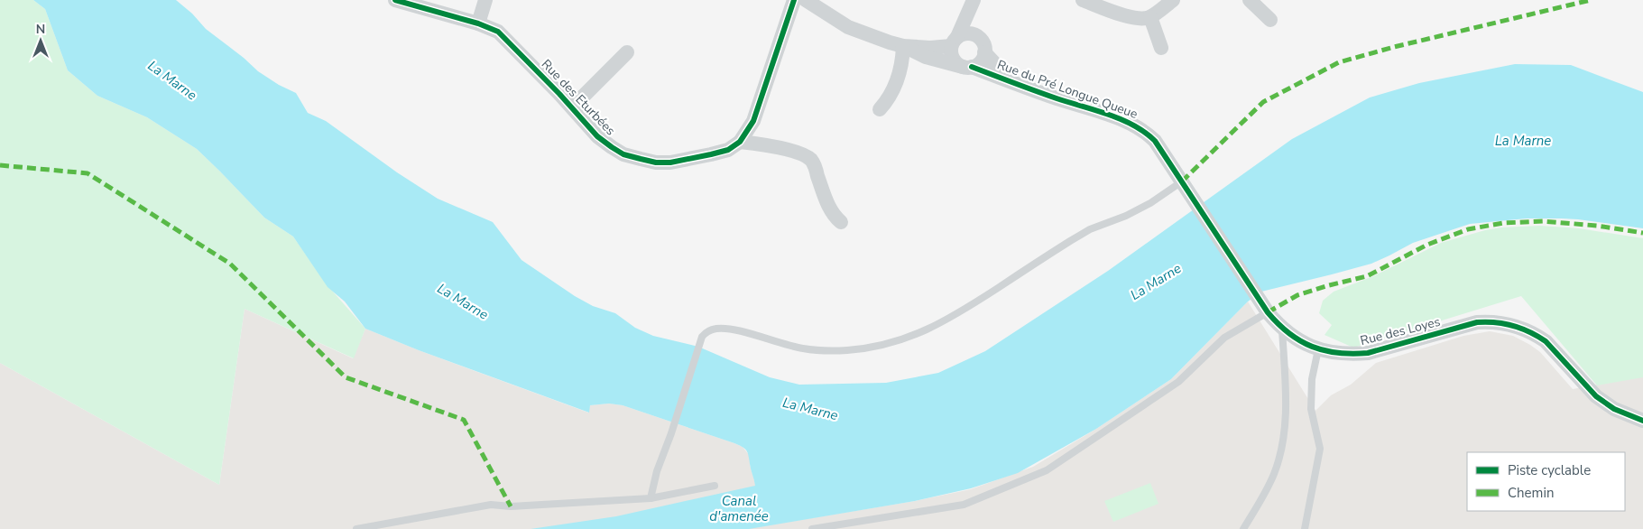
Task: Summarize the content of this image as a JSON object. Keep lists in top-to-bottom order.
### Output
{
  "streets": {
    "street": ["Rue du Pré Longue Queue", "Rue des Eturbées", "Rue des Loyes"]
  },
  "crossings": [
    ["Rue du Pré Longue Queue", "Rue des Loyes"]
  ],
  "water": ["La Marne", "Canal d'amenée"],
  "legend": ["Piste cyclable", "Chemin"],
  "north": "top"
}
